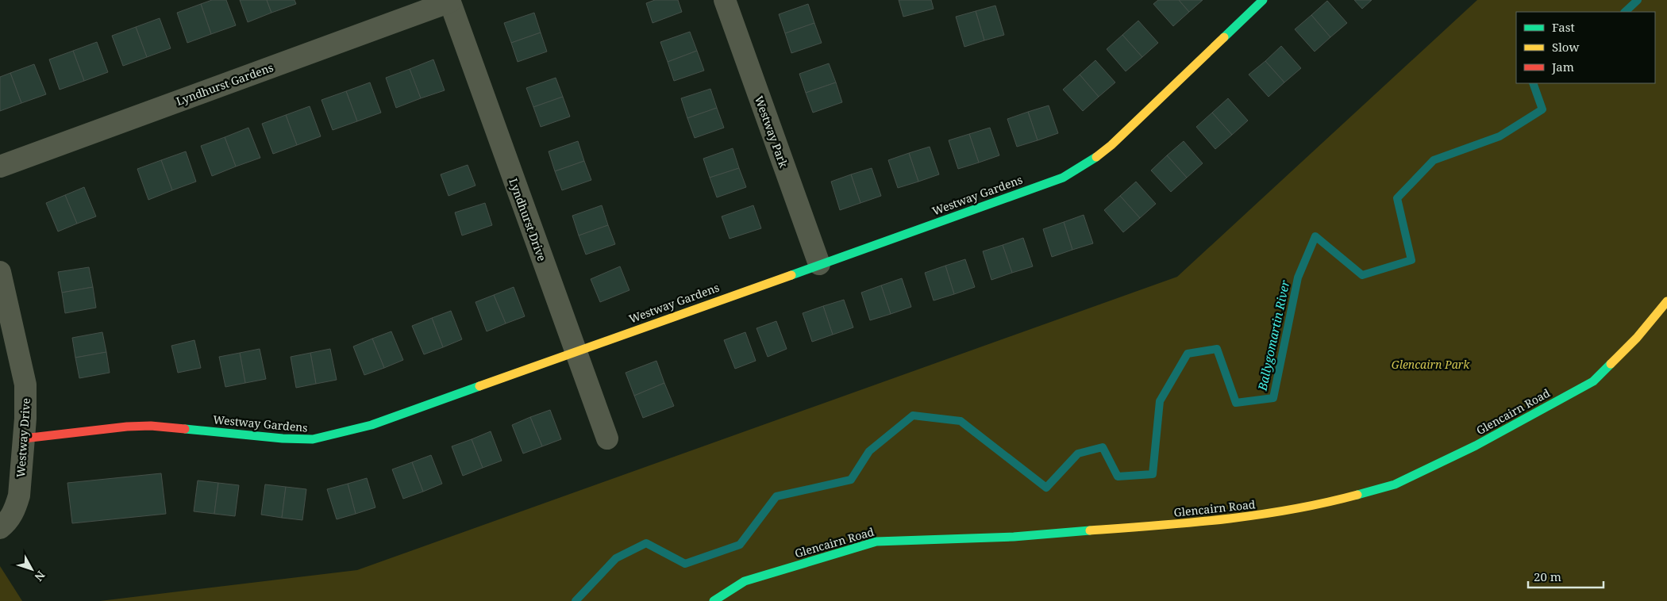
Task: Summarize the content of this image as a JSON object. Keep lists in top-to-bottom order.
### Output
{
  "streets": {
    "street": [
      "Lyndhurst Gardens",
      "Westway Park",
      "Westway Gardens",
      "Lyndhurst Drive",
      "Glencairn Road",
      "Westway Drive"
    ]
  },
  "crossings": [
    ["Lyndhurst Gardens", "Lyndhurst Drive"],
    ["Westway Park", "Westway Gardens"],
    ["Westway Gardens", "Lyndhurst Drive"],
    ["Westway Gardens", "Westway Drive"]
  ],
  "water": ["Ballygomartin River"],
  "parks": ["Glencairn Park"],
  "legend": ["Fast", "Slow", "Jam"],
  "scale_bar": "20 m",
  "north": "bottom right"
}
